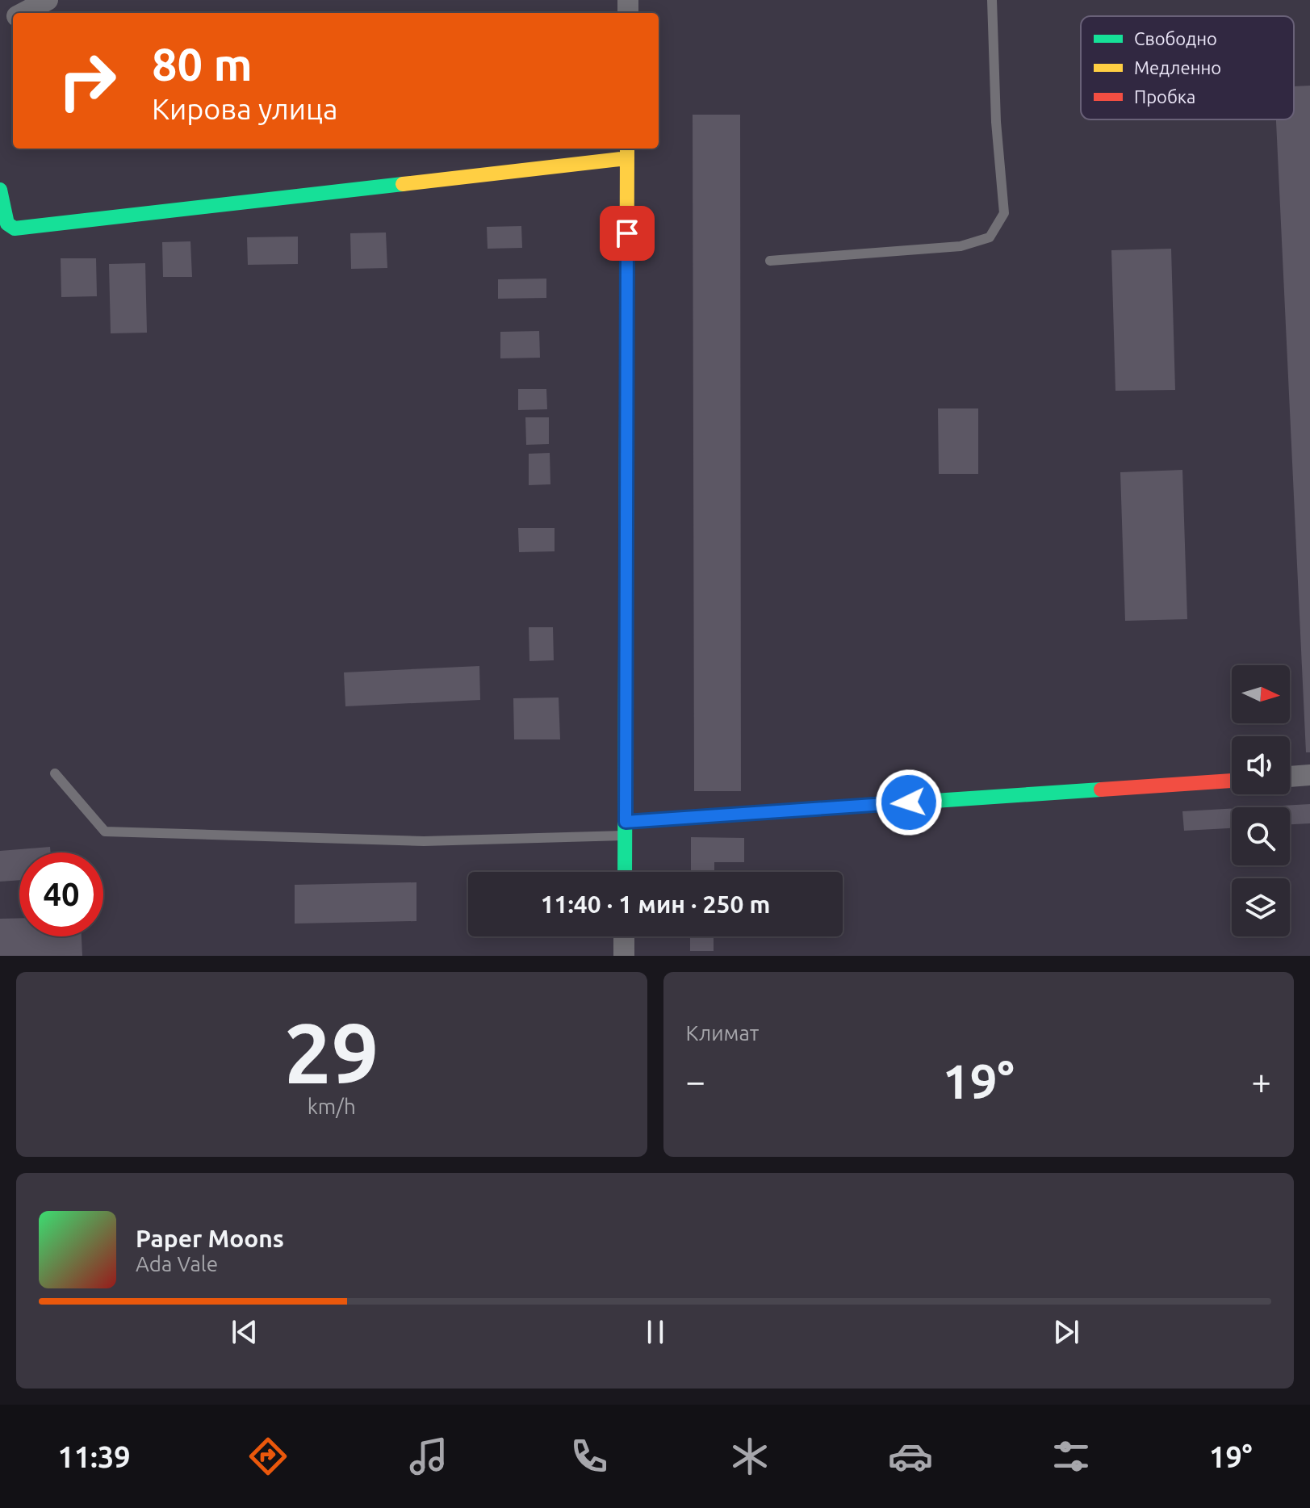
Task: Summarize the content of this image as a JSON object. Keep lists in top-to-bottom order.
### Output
{
  "legend": ["Свободно", "Медленно", "Пробка"],
  "north": "right",
  "page": {
    "turn": ["80 m", "Кирова улица"],
    "limit": "40",
    "trip": "11:40 · 1 мин · 250 m",
    "tile": [
      ["29", "km/h"],
      "Климат"
    ],
    "heat": ["−", "19°", "+"],
    "song": ["Paper Moons", "Ada Vale"],
    "tabs": ["11:39", "19°"]
  }
}
